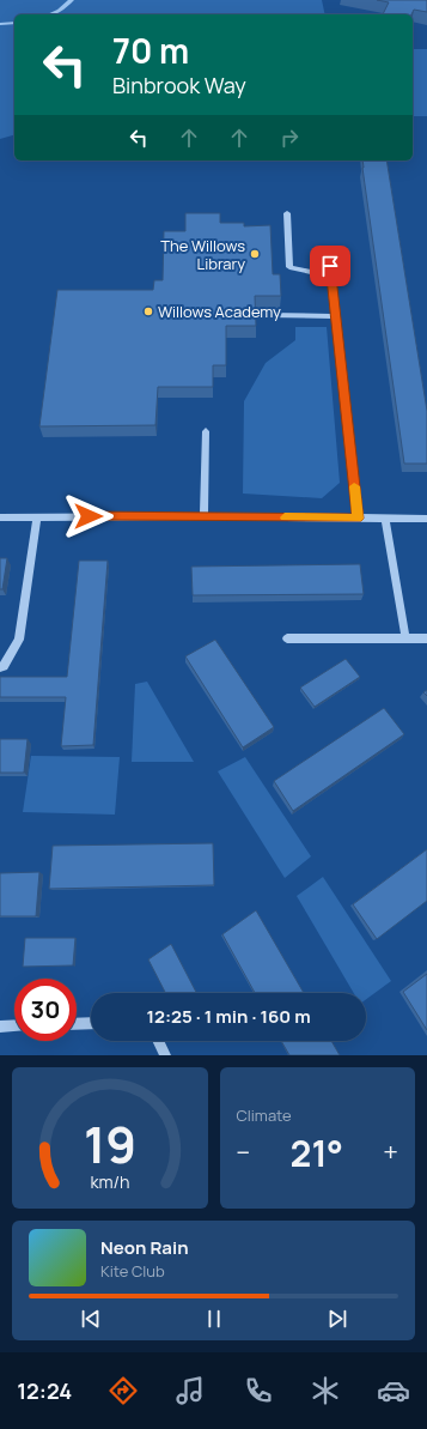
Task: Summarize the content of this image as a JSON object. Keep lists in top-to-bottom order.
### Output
{
  "places": ["The Willows Library", "Willows Academy"],
  "page": {
    "turn": ["70 m", "Binbrook Way"],
    "limit": "30",
    "trip": "12:25 · 1 min · 160 m",
    "tile": "Climate",
    "heat": ["−", "21°", "+"],
    "song": ["Neon Rain", "Kite Club"],
    "tabs": "12:24",
    "gauge": ["19", "km/h"]
  }
}
